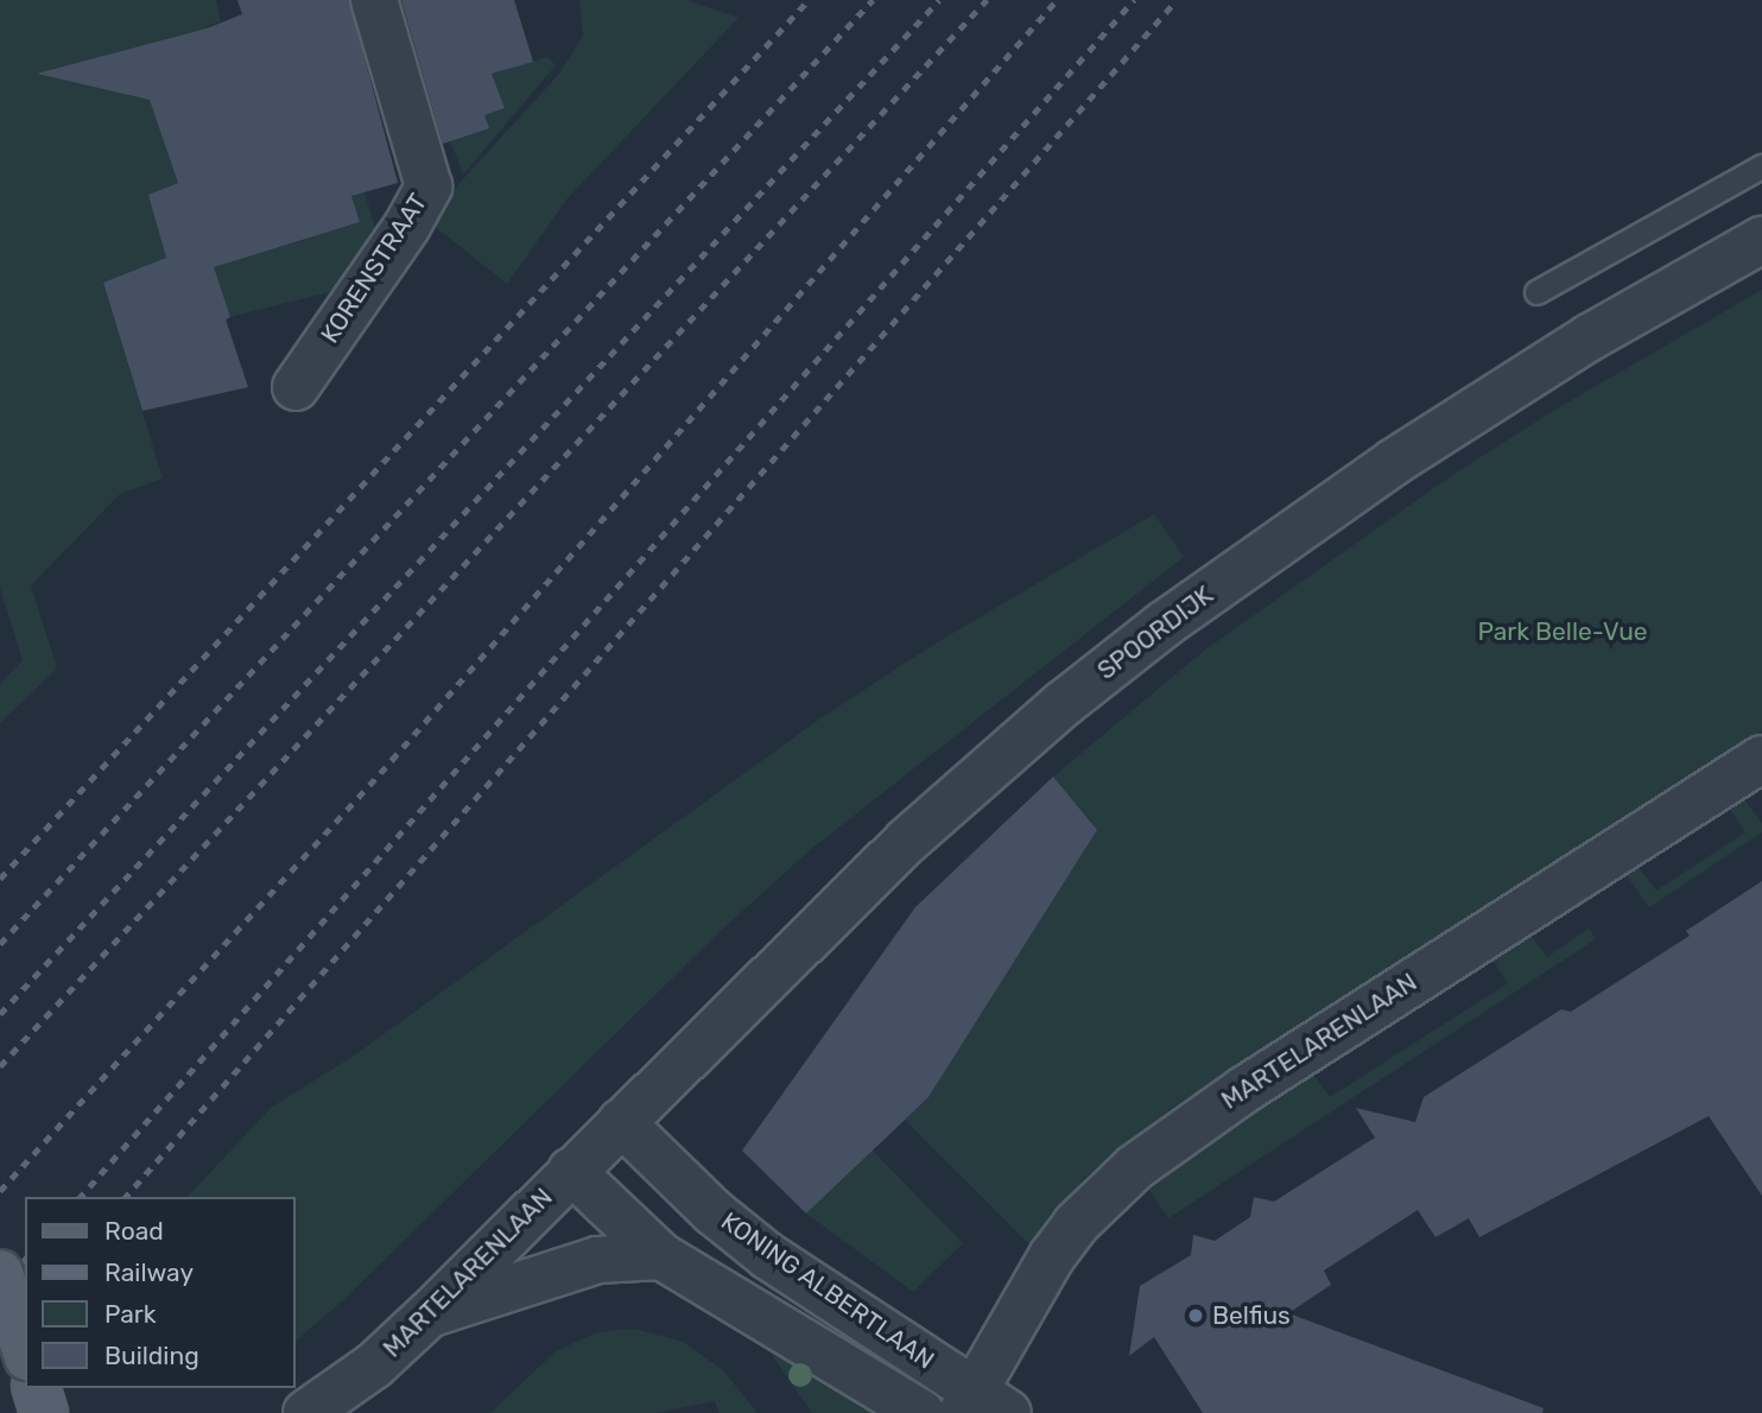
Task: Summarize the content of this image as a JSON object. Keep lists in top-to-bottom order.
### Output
{
  "streets": {
    "street": [
      "KORENSTRAAT",
      "SPOORDIJK",
      "MARTELARENLAAN",
      "KONING ALBERTLAAN"
    ]
  },
  "crossings": [
    ["SPOORDIJK", "MARTELARENLAAN"],
    ["SPOORDIJK", "KONING ALBERTLAAN"],
    ["MARTELARENLAAN", "KONING ALBERTLAAN"]
  ],
  "parks": ["Park Belle-Vue"],
  "places": ["Belfius"],
  "legend": [
    "Road",
    "Railway",
    "Park",
    "Building"
  ]
}
